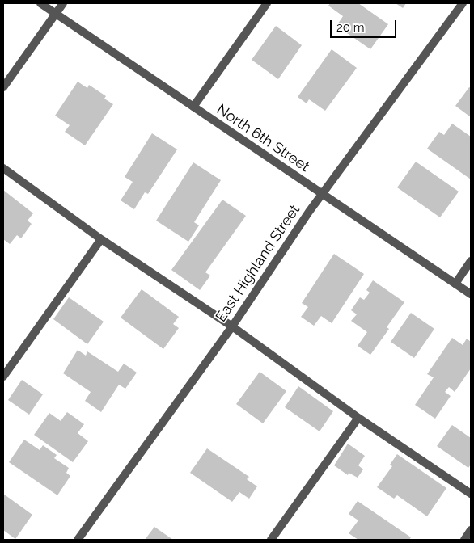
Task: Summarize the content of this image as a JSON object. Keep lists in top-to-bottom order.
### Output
{
  "streets": {
    "street": ["North 6th Street", "East Highland Street"]
  },
  "crossings": [
    ["North 6th Street", "East Highland Street"]
  ],
  "scale_bar": "20 m"
}
